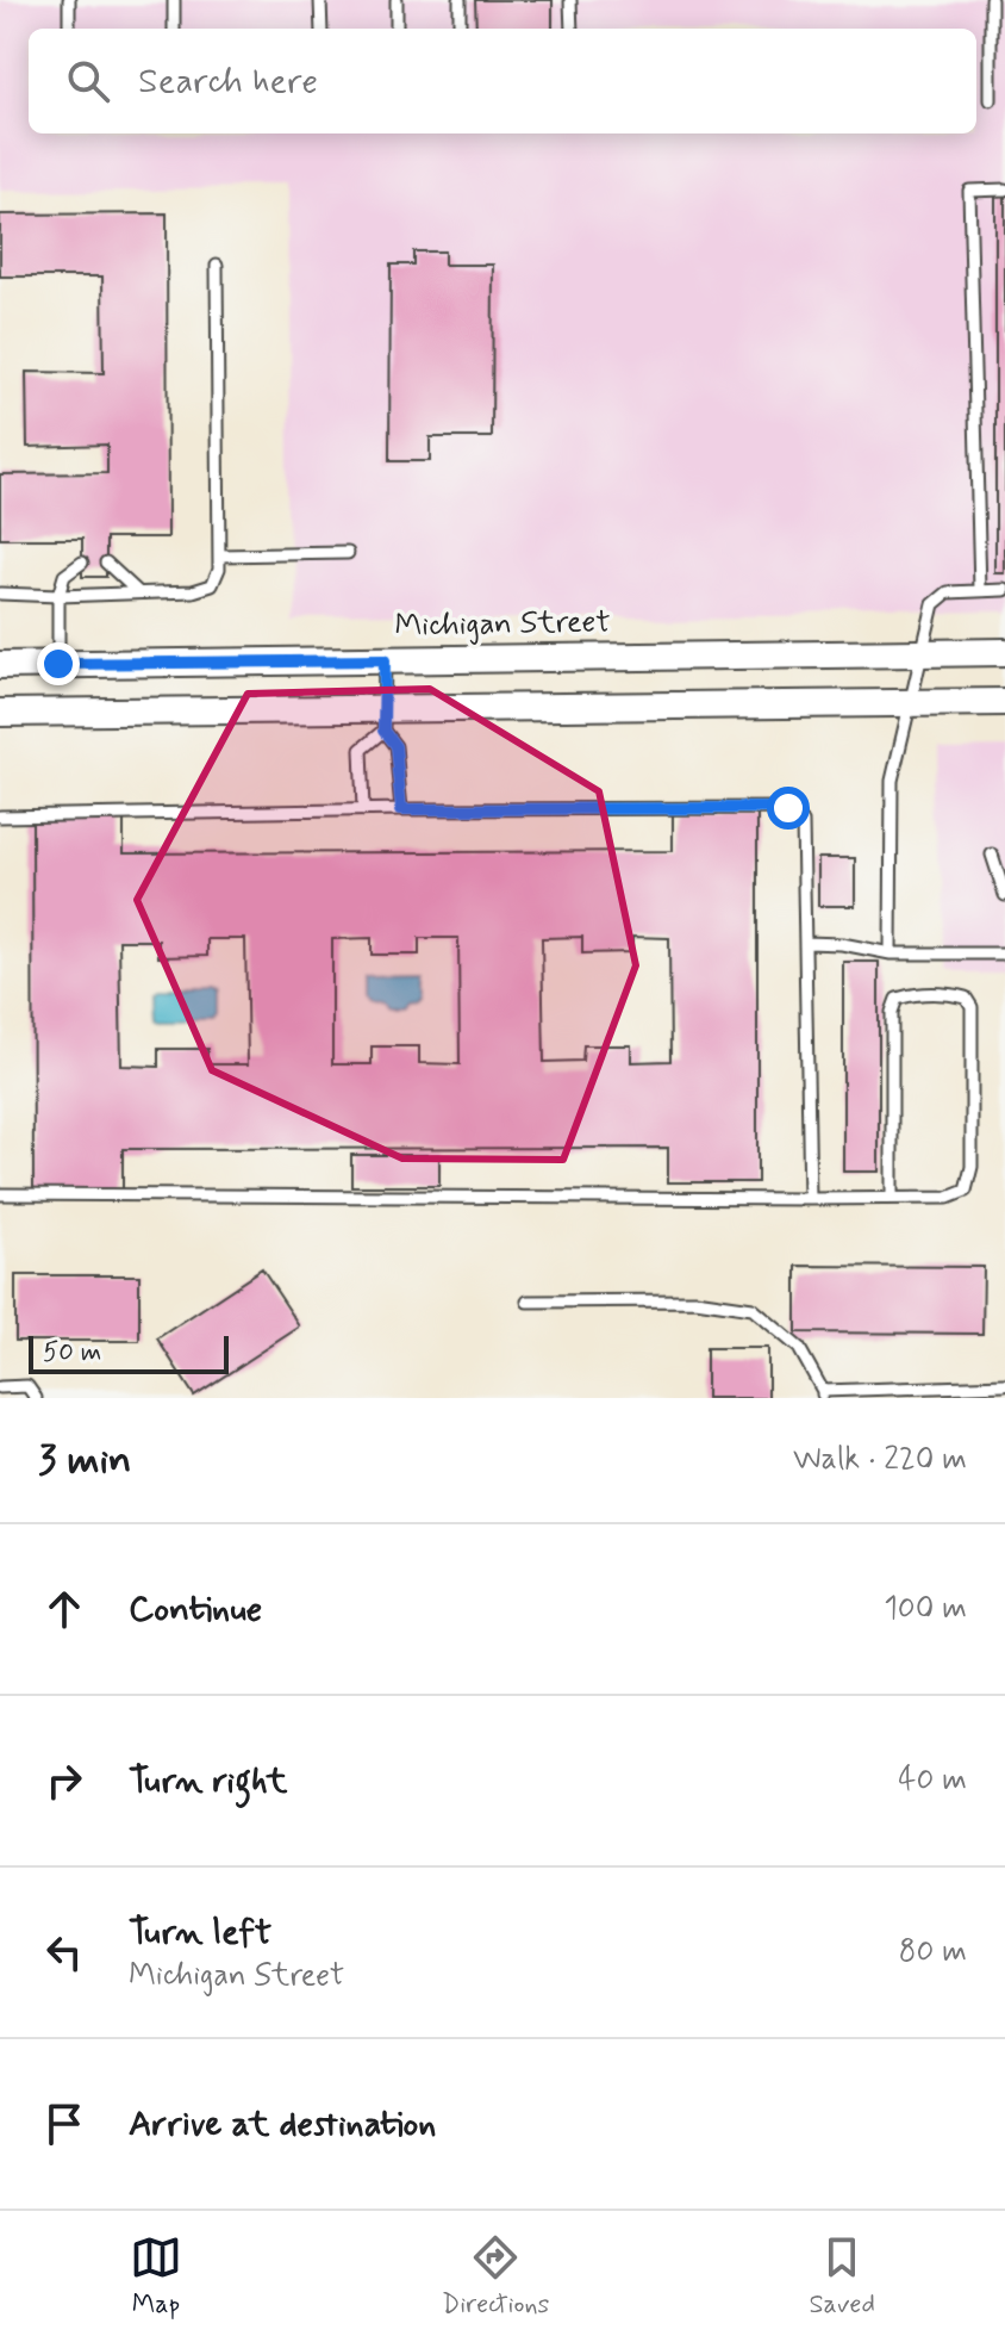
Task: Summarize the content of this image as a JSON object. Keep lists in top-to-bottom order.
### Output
{
  "streets": {
    "street": ["Michigan Street"]
  },
  "scale_bar": "50 m",
  "page": {
    "search": "Search here",
    "scale": "50 m",
    "heading": ["3 min", "Walk · 220 m"],
    "list": [
      ["Continue", "100 m"],
      ["Turn right", "40 m"],
      ["Turn left", "Michigan Street", "80 m"],
      "Arrive at destination"
    ],
    "nav": ["Map", "Directions", "Saved"]
  }
}
